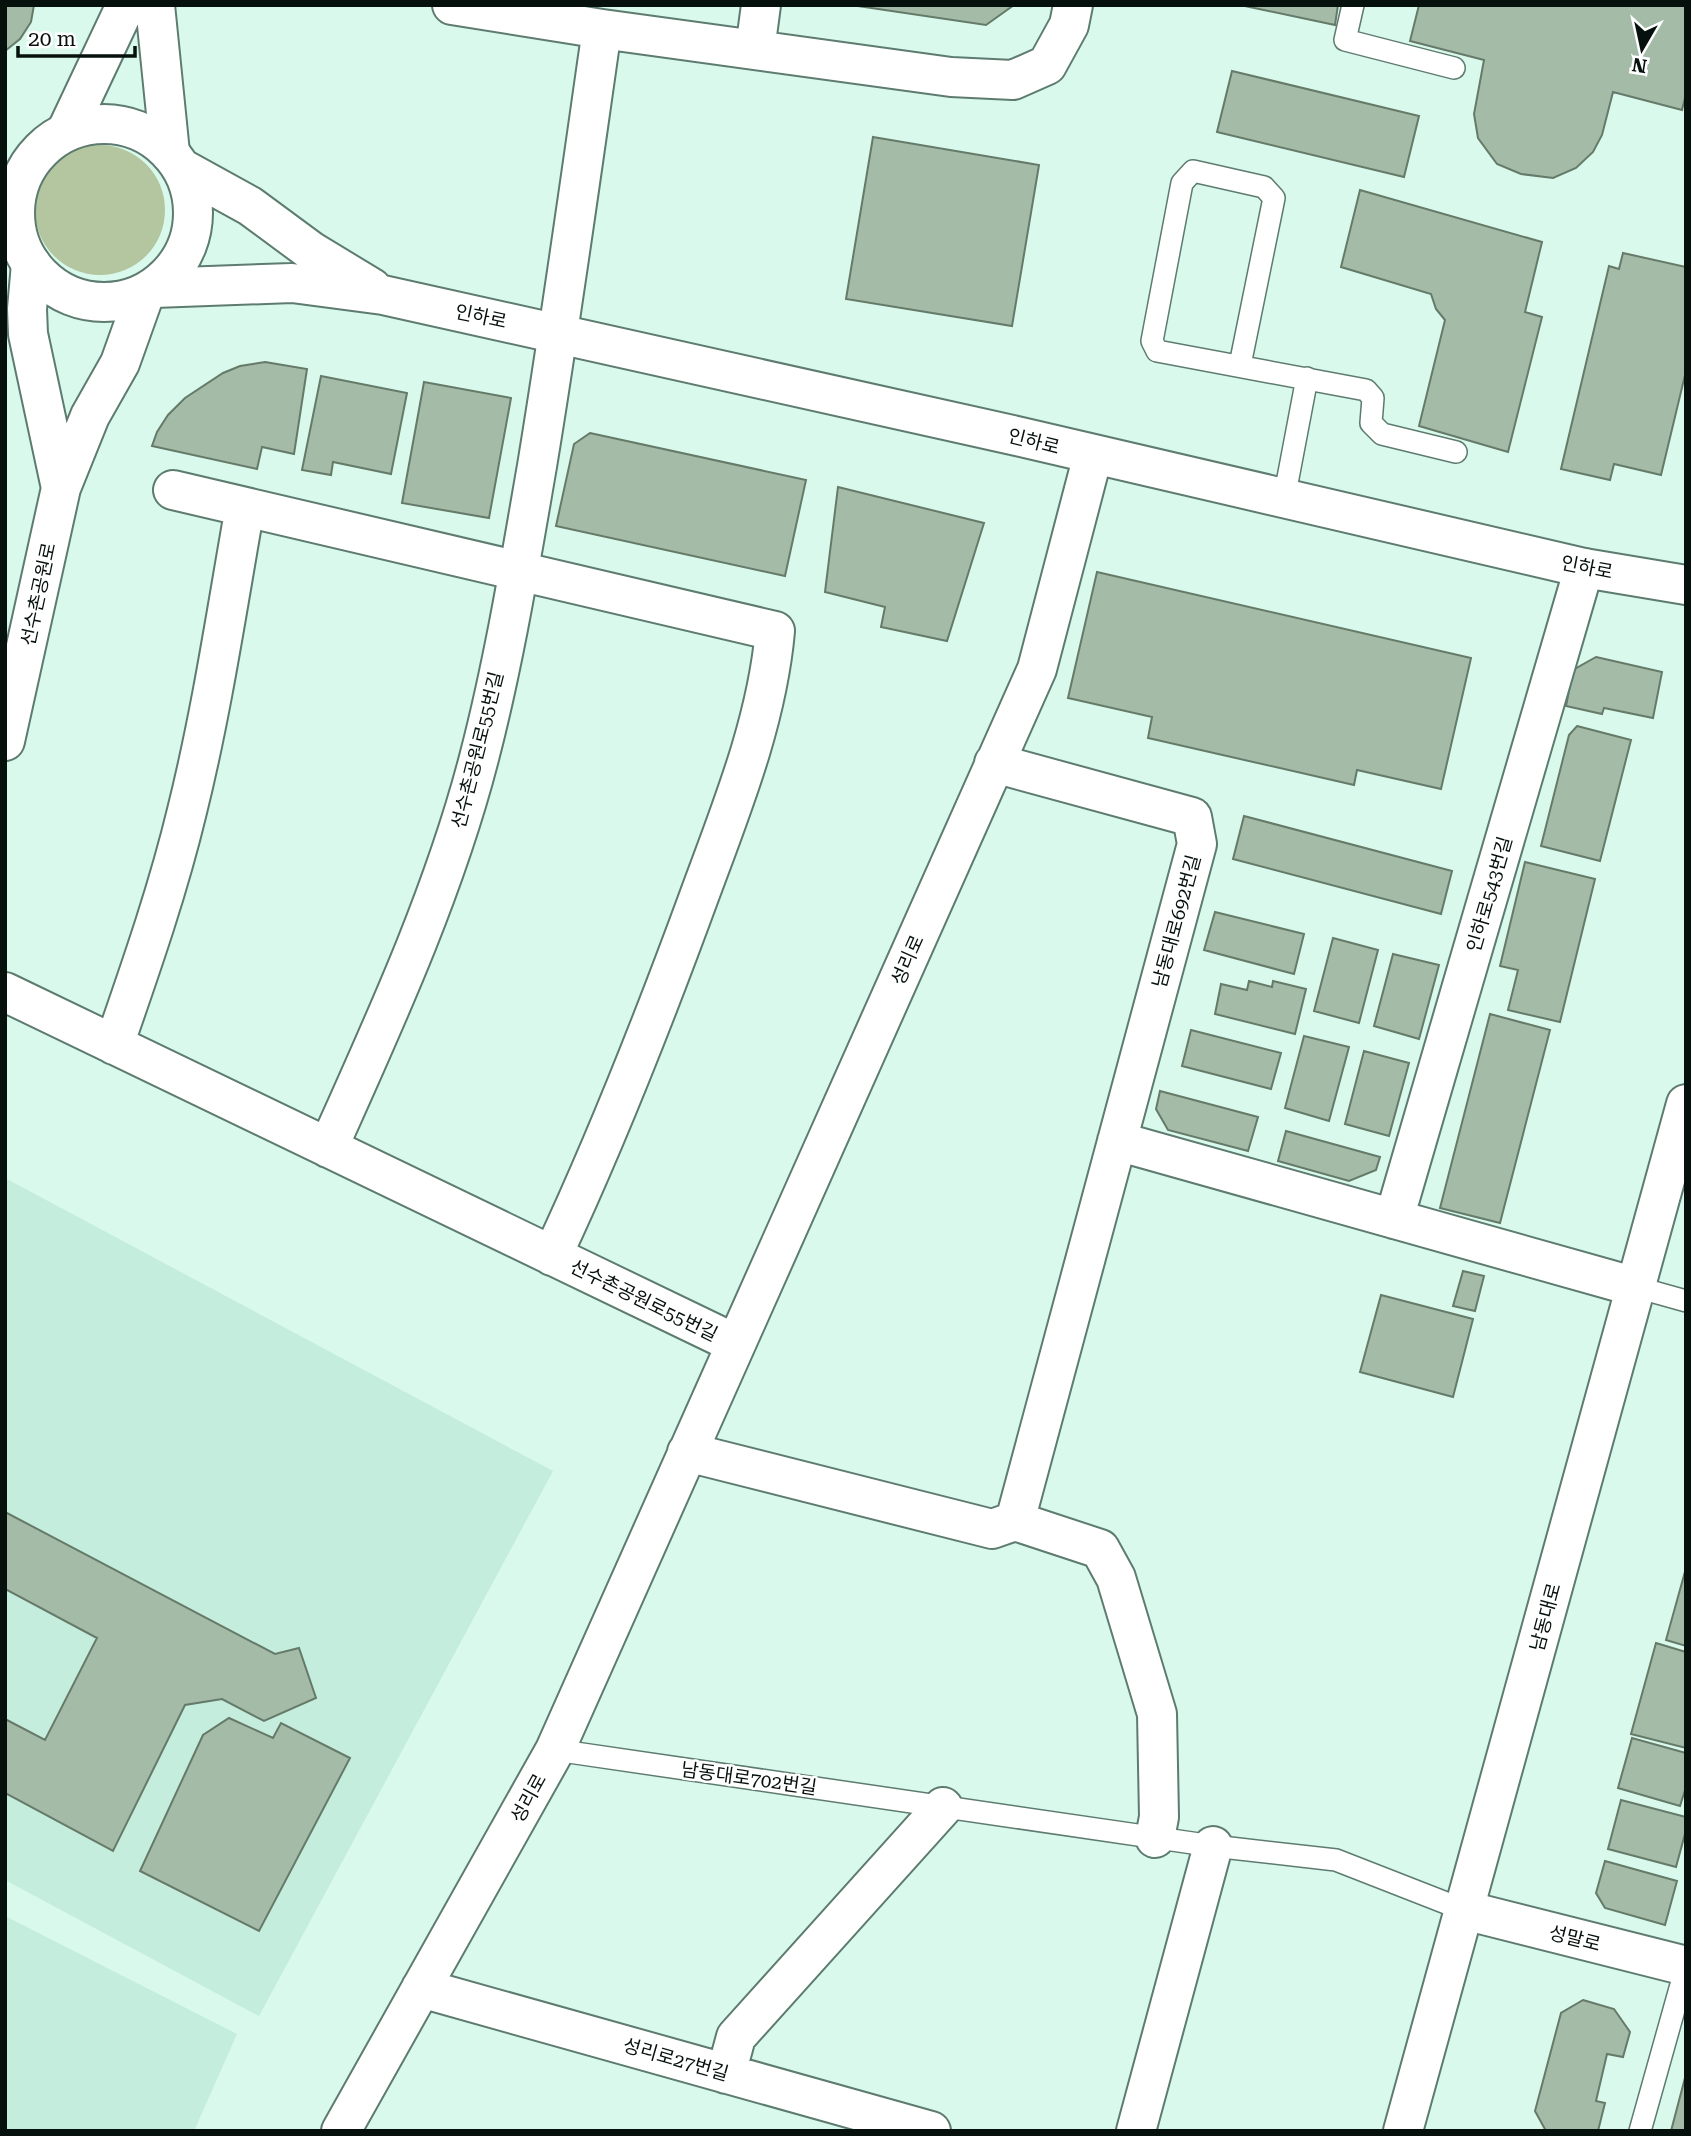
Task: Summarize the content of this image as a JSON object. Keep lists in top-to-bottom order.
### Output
{
  "streets": {
    "street": [
      "인하로",
      "선수촌공원로",
      "선수촌공원로55번길",
      "인하로543번길",
      "남동대로692번길",
      "성리로",
      "남동대로",
      "성말로",
      "성리로27번길"
    ],
    "lane": ["남동대로702번길"]
  },
  "crossings": [
    ["인하로", "선수촌공원로55번길"],
    ["인하로", "인하로543번길"],
    ["인하로", "성리로"],
    ["선수촌공원로55번길", "성리로"],
    ["남동대로692번길", "성리로"],
    ["성리로", "남동대로702번길"],
    ["성리로", "성리로27번길"],
    ["남동대로", "남동대로702번길"],
    ["남동대로", "성말로"],
    ["남동대로702번길", "성말로"]
  ],
  "scale_bar": "20 m",
  "north": "bottom"
}
